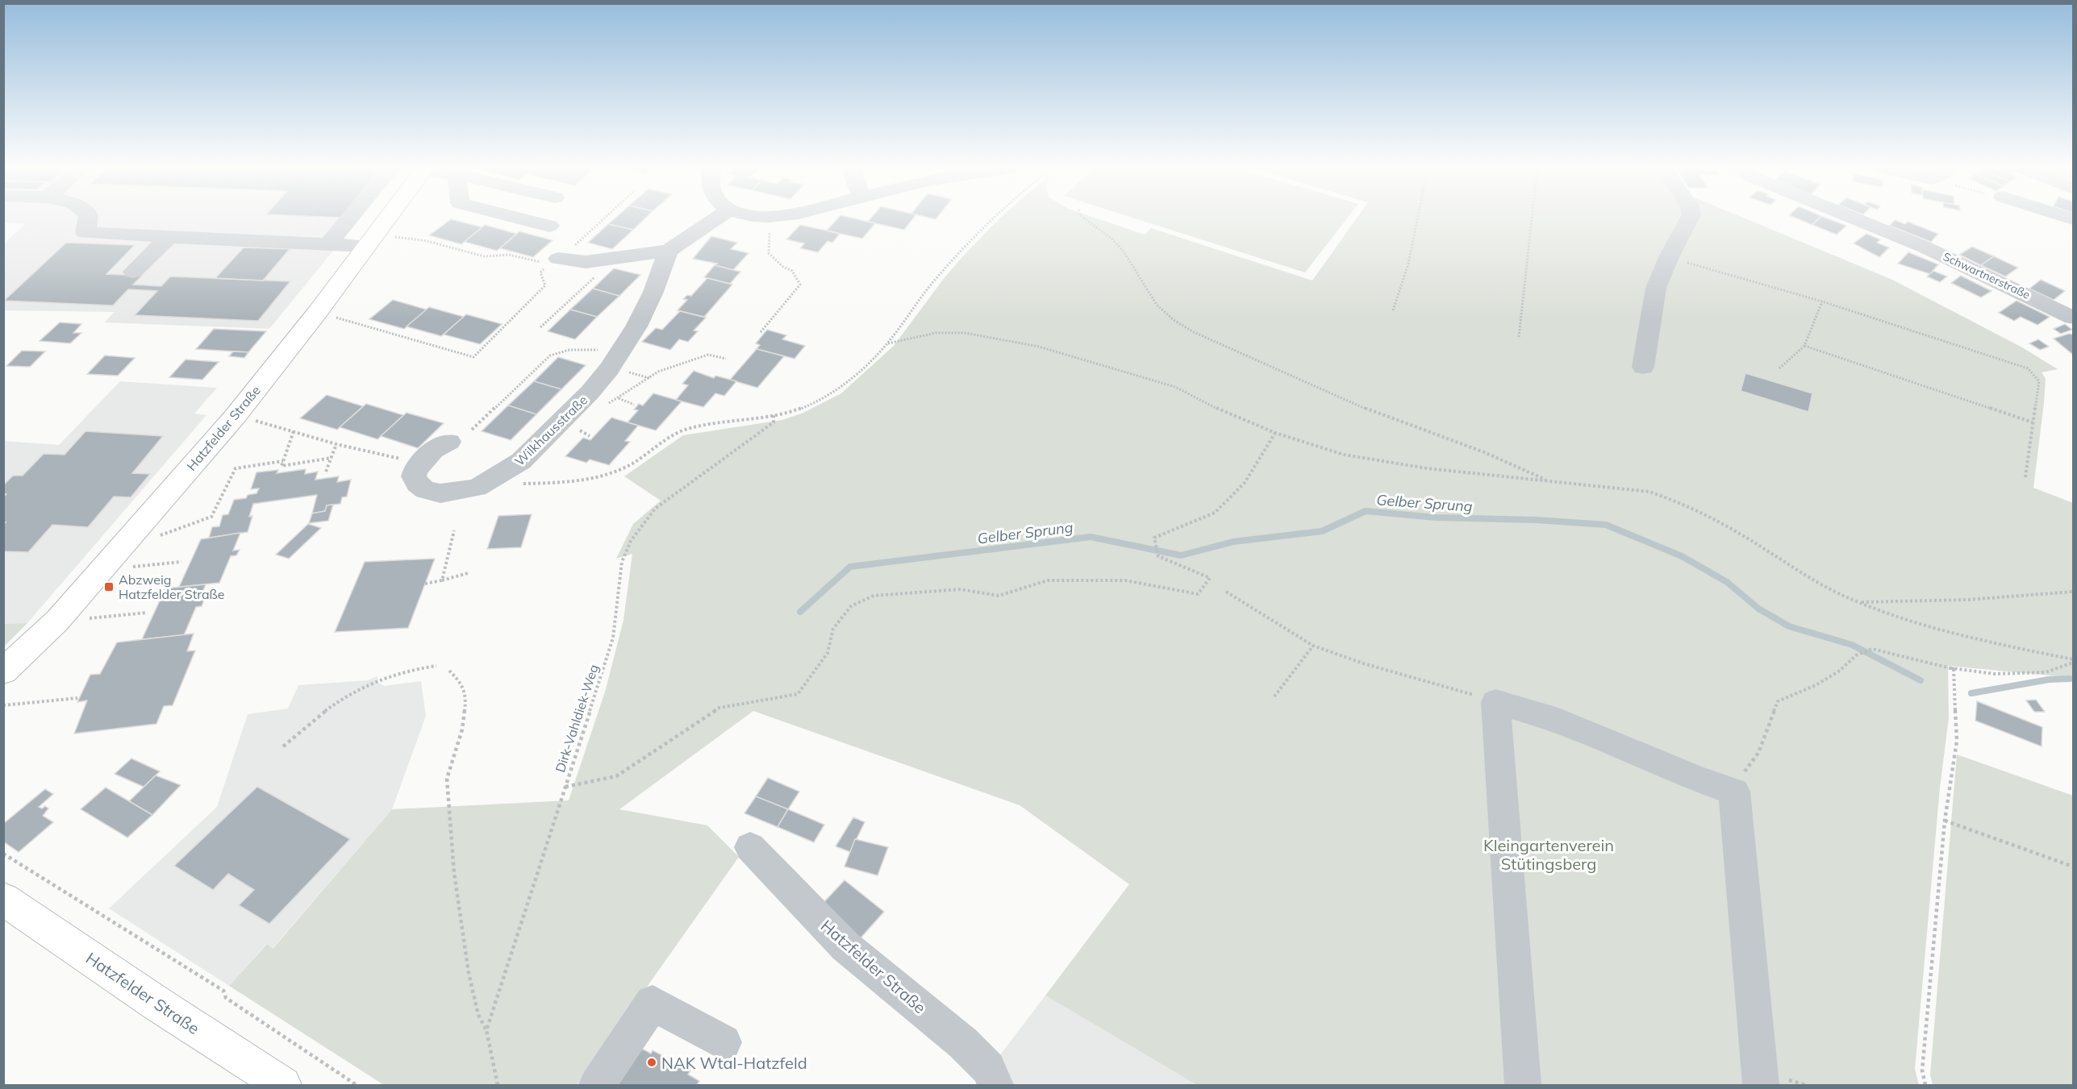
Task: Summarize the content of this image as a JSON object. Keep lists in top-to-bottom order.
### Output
{
  "streets": {
    "main road": ["Hatzfelder Straße"],
    "street": ["Schwartnerstraße", "Wilkhausstraße"],
    "path": ["Dirk-Vahldiek-Weg"]
  },
  "water": ["Gelber Sprung"],
  "parks": ["Kleingartenverein Stütingsberg"],
  "places": {
    "transit": ["Abzweig Hatzfelder Straße"],
    "other": ["NAK Wtal-Hatzfeld"]
  }
}
